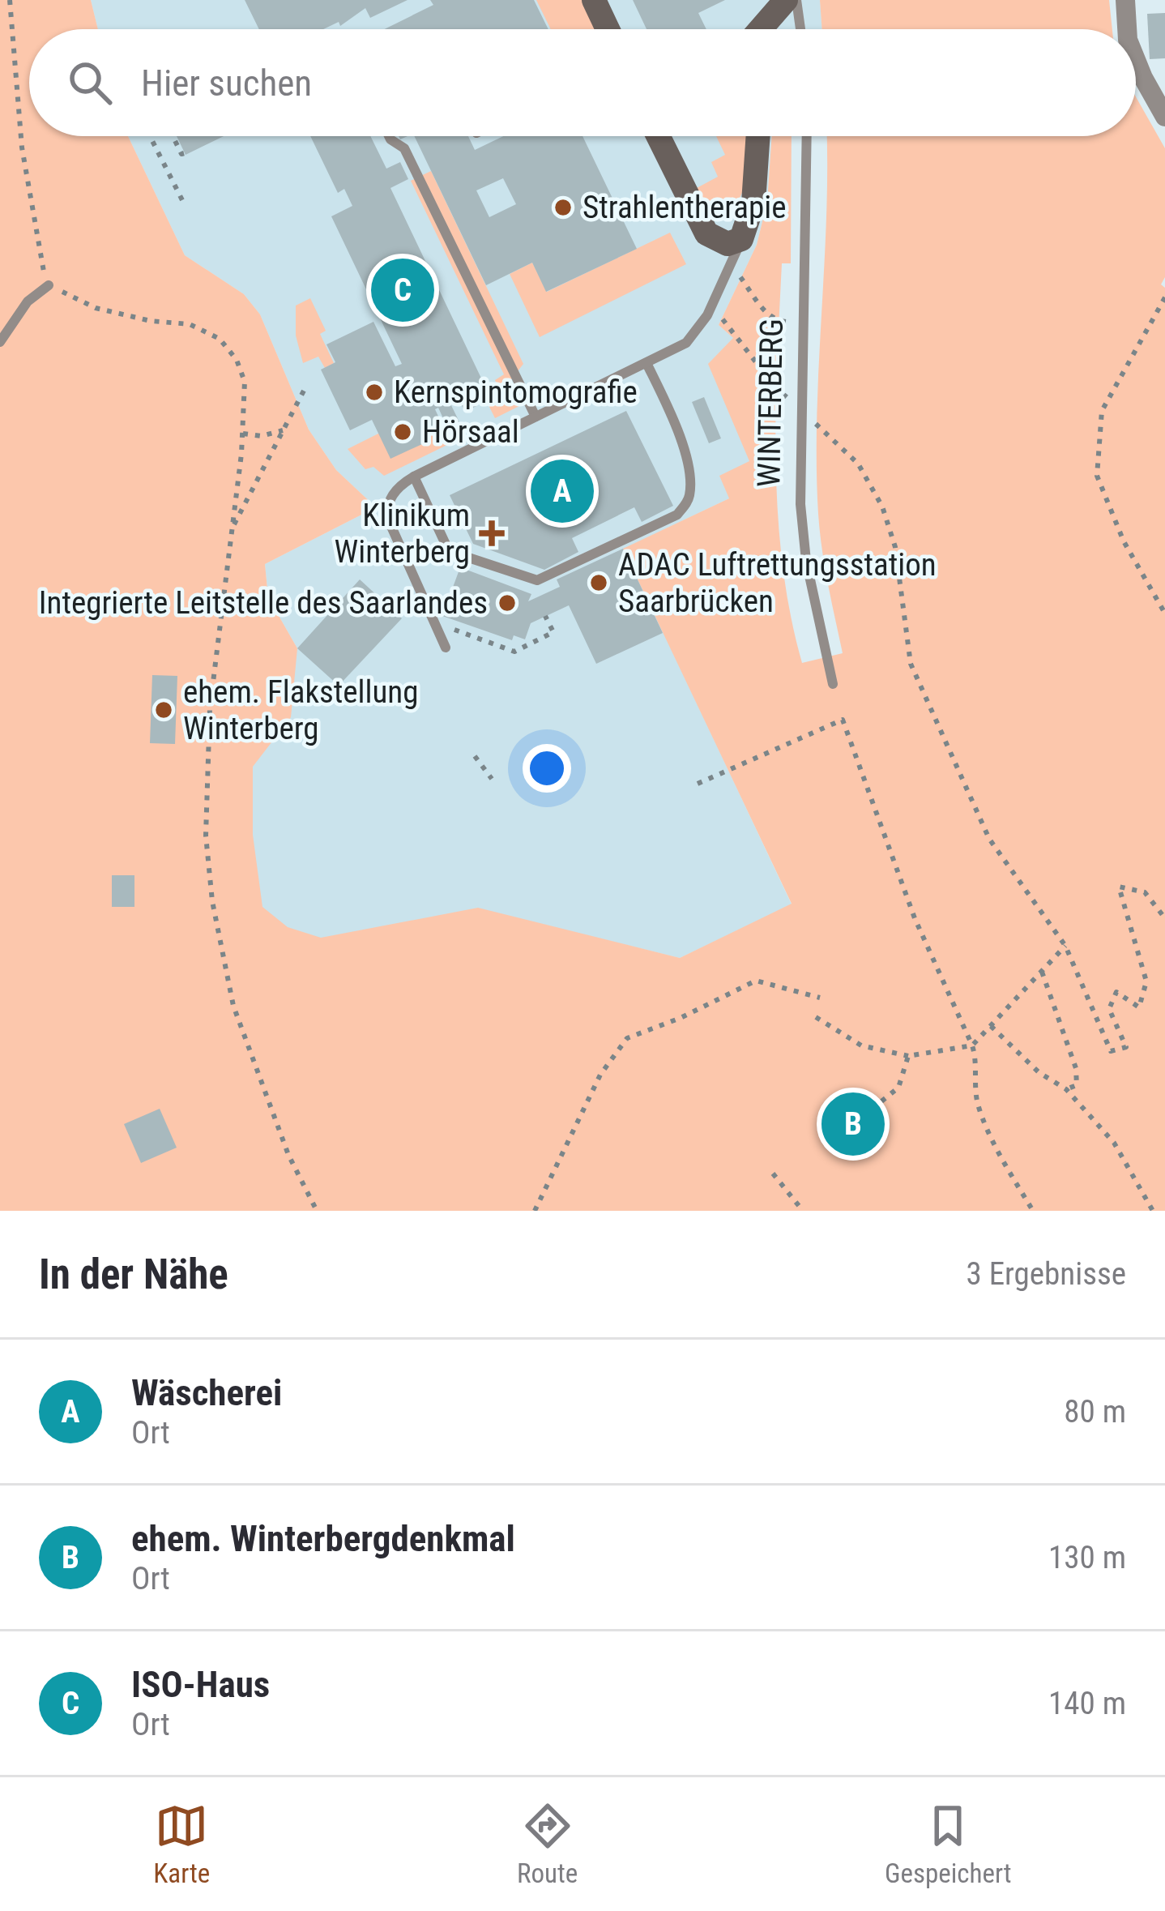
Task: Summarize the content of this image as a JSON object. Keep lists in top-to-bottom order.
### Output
{
  "streets": {
    "street": ["WINTERBERG"]
  },
  "places": {
    "other": [
      "Strahlentherapie",
      "Kernspintomografie",
      "Hörsaal",
      "ADAC Luftrettungsstation Saarbrücken",
      "Integrierte Leitstelle des Saarlandes",
      "ehem. Flakstellung Winterberg"
    ],
    "health": ["Klinikum Winterberg"]
  },
  "page": {
    "search": "Hier suchen",
    "pins": ["C", "A", "B"],
    "heading": ["In der Nähe", "3 Ergebnisse"],
    "list": [
      {
        "mark": "A",
        "name": "Wäscherei",
        "note": "Ort",
        "value": "80 m"
      },
      {
        "mark": "B",
        "name": "ehem. Winterbergdenkmal",
        "note": "Ort",
        "value": "130 m"
      },
      {
        "mark": "C",
        "name": "ISO-Haus",
        "note": "Ort",
        "value": "140 m"
      }
    ],
    "nav": ["Karte", "Route", "Gespeichert"]
  }
}
